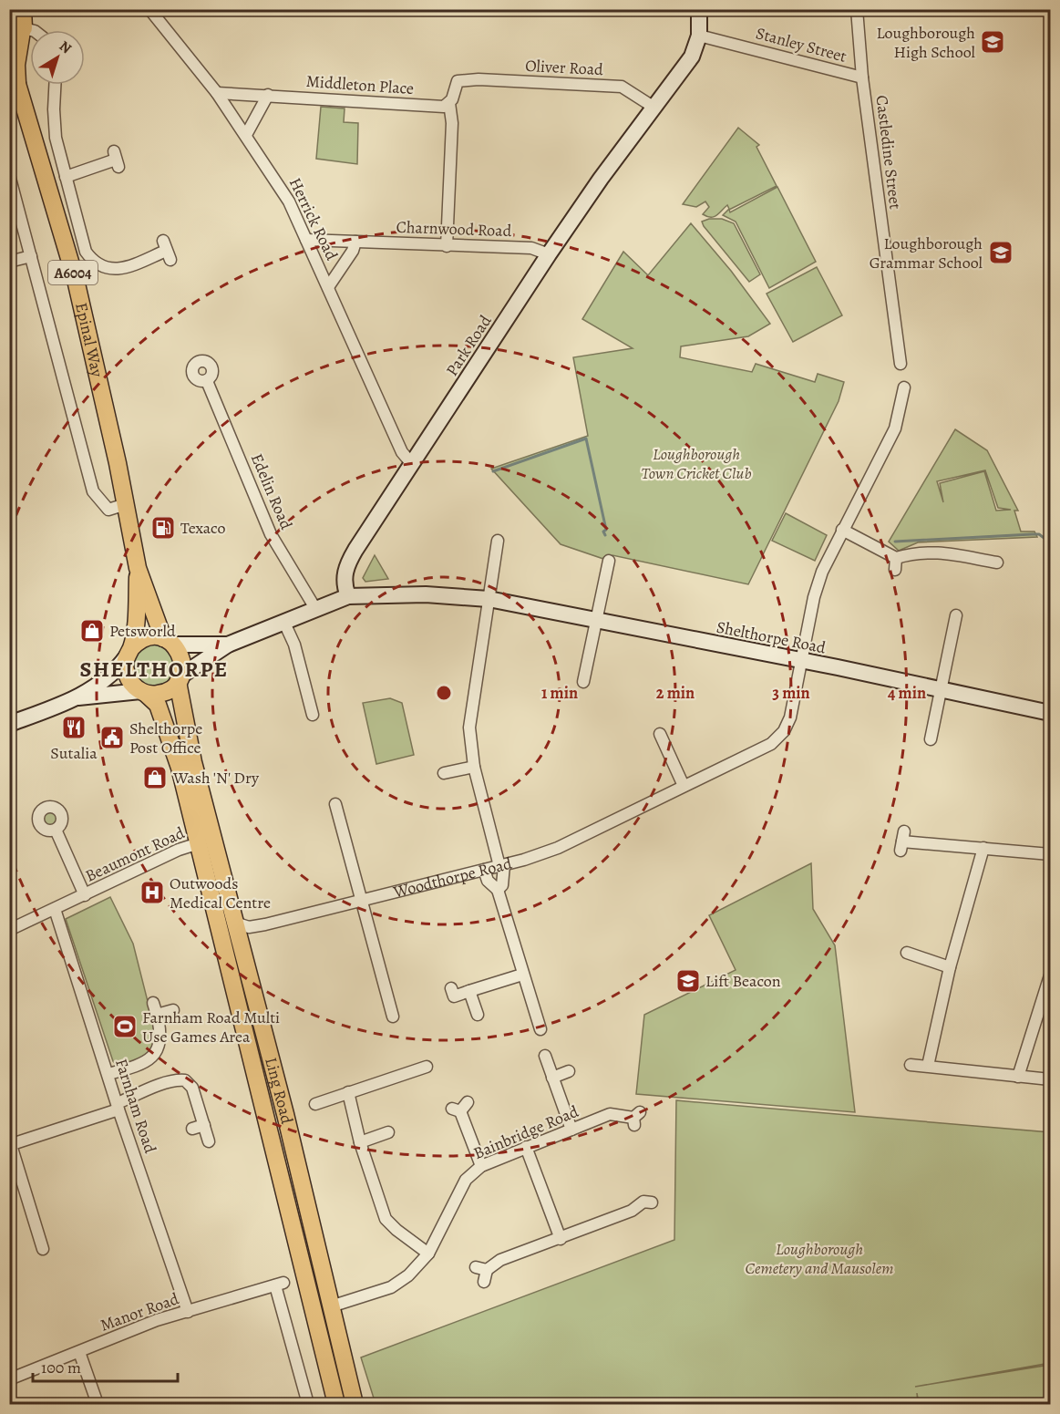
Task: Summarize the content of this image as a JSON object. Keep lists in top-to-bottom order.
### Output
{
  "streets": {
    "main road": ["A6004", "Epinal Way", "Ling Road"],
    "street": [
      "Stanley Street",
      "Oliver Road",
      "Middleton Place",
      "Castledine Street",
      "Herrick Road",
      "Charnwood Road",
      "Park Road",
      "Edelin Road",
      "Shelthorpe Road",
      "Beaumont Road",
      "Woodthorpe Road",
      "Farnham Road",
      "Bainbridge Road",
      "Manor Road"
    ]
  },
  "crossings": [
    ["Stanley Street", "Castledine Street"],
    ["Stanley Street", "Park Road"],
    ["Oliver Road", "Middleton Place"],
    ["Oliver Road", "Park Road"],
    ["Middleton Place", "Herrick Road"],
    ["Herrick Road", "Charnwood Road"],
    ["Herrick Road", "Park Road"],
    ["Charnwood Road", "Park Road"],
    ["A6004", "Epinal Way"],
    ["A6004", "Ling Road"],
    ["Epinal Way", "Ling Road"],
    ["Park Road", "Shelthorpe Road"],
    ["Shelthorpe Road", "Woodthorpe Road"],
    ["Beaumont Road", "Ling Road"],
    ["Beaumont Road", "Farnham Road"],
    ["Woodthorpe Road", "Ling Road"],
    ["Ling Road", "Bainbridge Road"],
    ["Farnham Road", "Manor Road"]
  ],
  "districts": ["SHELTHORPE"],
  "parks": ["Loughborough Town Cricket Club", "Loughborough Cemetery and Mausolem"],
  "places": {
    "school or university": ["Loughborough High School", "Loughborough Grammar School", "Lift Beacon"],
    "fuel station": ["Texaco"],
    "shop": ["Petsworld", "Wash 'N' Dry"],
    "restaurant": ["Sutalia"],
    "public building": ["Shelthorpe Post Office"],
    "hospital": ["Outwoods Medical Centre"],
    "sports": ["Farnham Road Multi Use Games Area"]
  },
  "scale_bar": "100 m",
  "north": "top right",
  "rings": [
    "1 min",
    "2 min",
    "3 min",
    "4 min"
  ]
}
